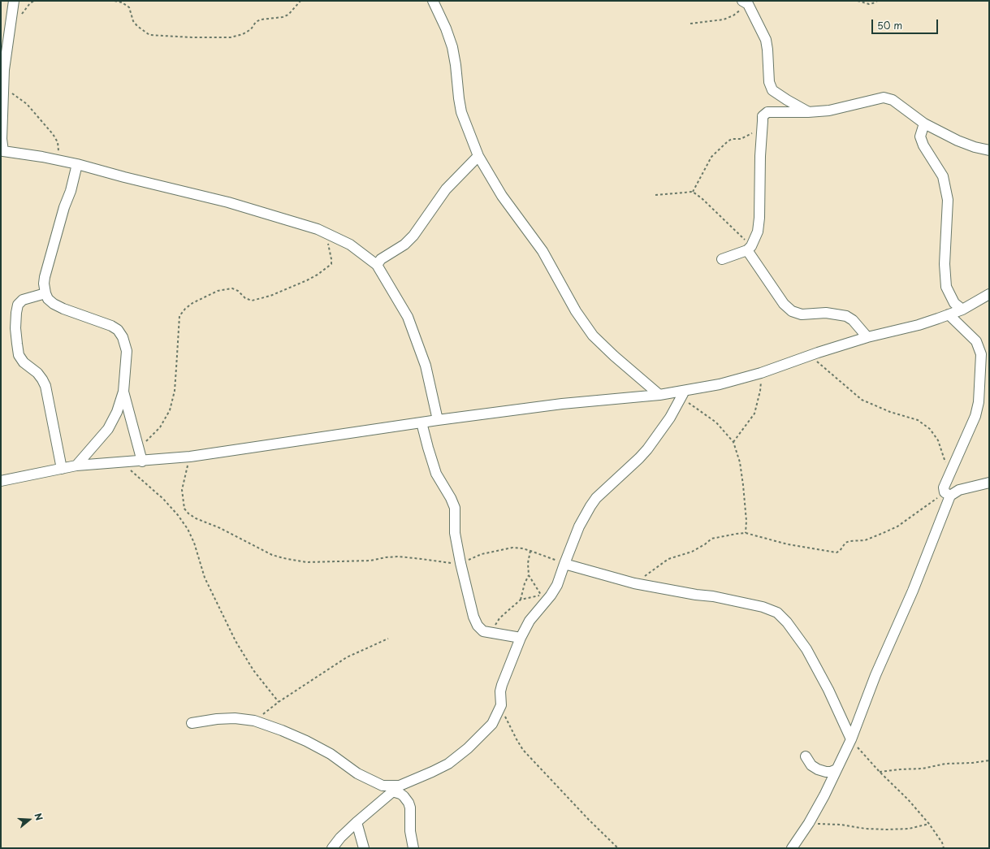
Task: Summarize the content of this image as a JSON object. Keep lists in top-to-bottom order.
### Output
{
  "scale_bar": "50 m",
  "north": "right"
}
